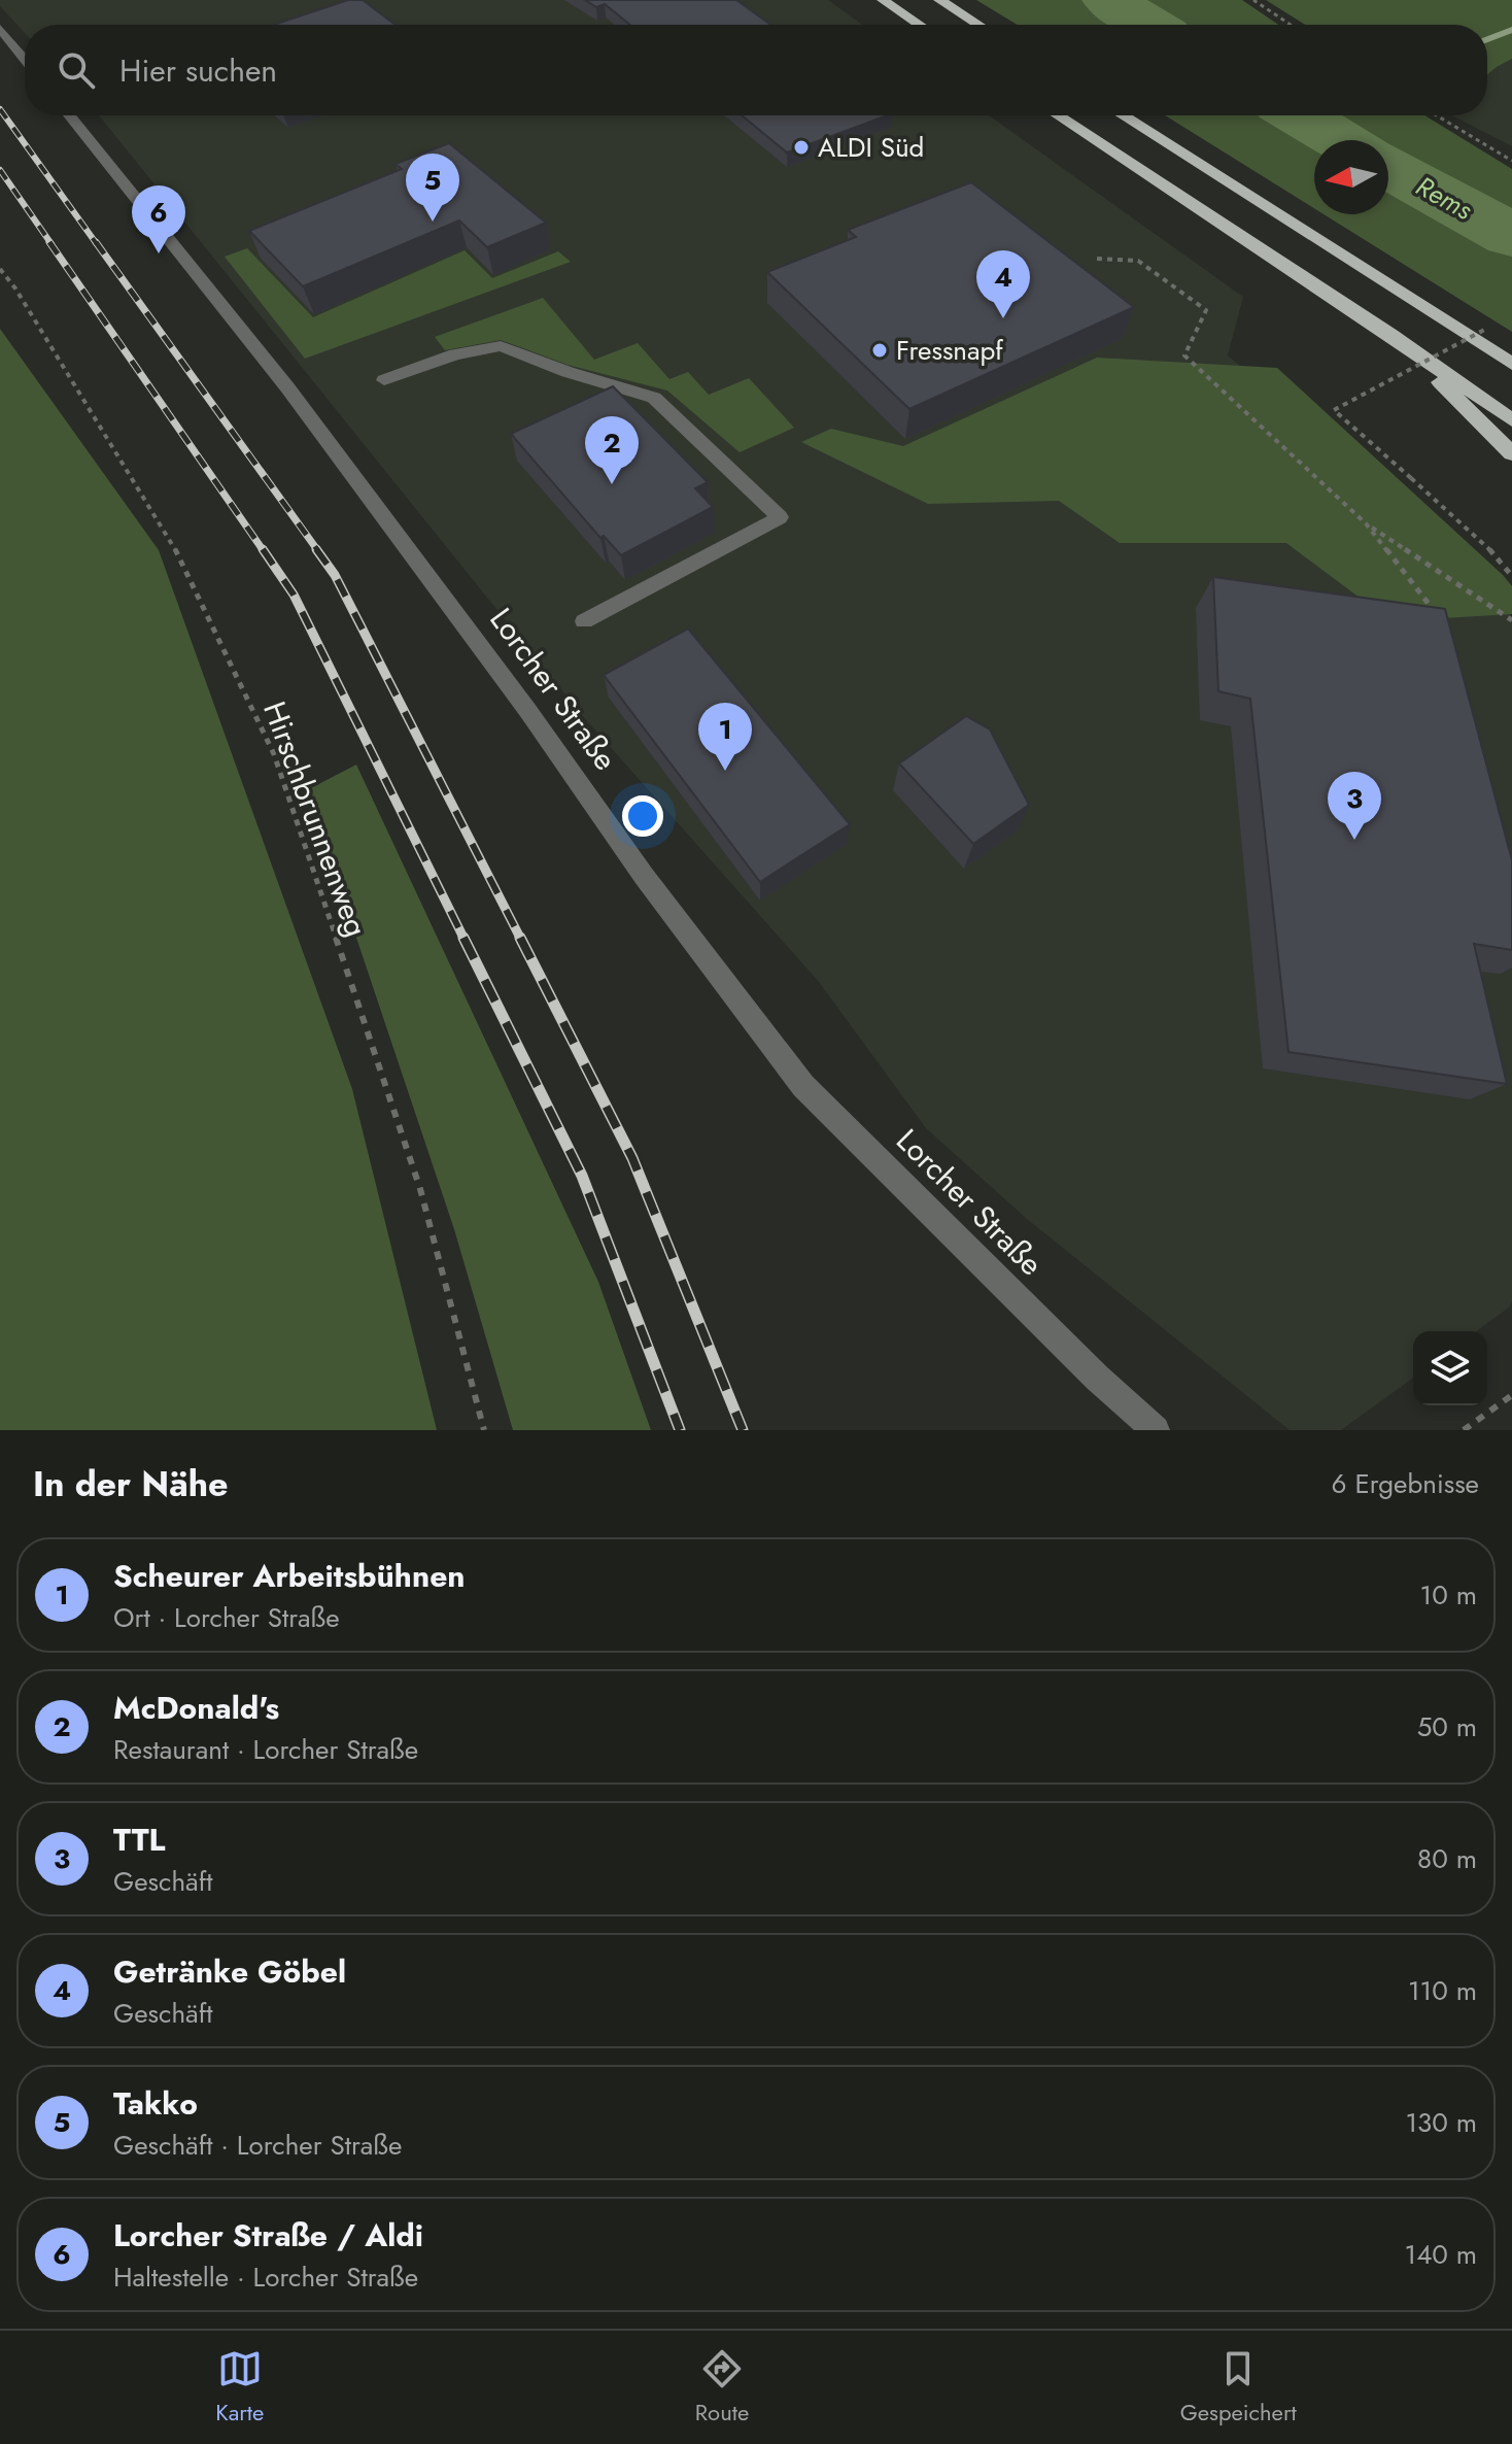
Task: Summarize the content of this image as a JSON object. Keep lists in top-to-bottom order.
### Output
{
  "streets": {
    "street": ["Lorcher Straße"],
    "path": ["Hirschbrunnenweg"]
  },
  "water": ["Rems"],
  "places": ["ALDI Süd", "Fressnapf"],
  "north": "left",
  "page": {
    "search": "Hier suchen",
    "pins": [
      "5",
      "6",
      "4",
      "2",
      "1",
      "3"
    ],
    "heading": ["In der Nähe", "6 Ergebnisse"],
    "list": [
      {
        "mark": "1",
        "name": "Scheurer Arbeitsbühnen",
        "note": "Ort · Lorcher Straße",
        "value": "10 m"
      },
      {
        "mark": "2",
        "name": "McDonald's",
        "note": "Restaurant · Lorcher Straße",
        "value": "50 m"
      },
      {
        "mark": "3",
        "name": "TTL",
        "note": "Geschäft",
        "value": "80 m"
      },
      {
        "mark": "4",
        "name": "Getränke Göbel",
        "note": "Geschäft",
        "value": "110 m"
      },
      {
        "mark": "5",
        "name": "Takko",
        "note": "Geschäft · Lorcher Straße",
        "value": "130 m"
      },
      {
        "mark": "6",
        "name": "Lorcher Straße / Aldi",
        "note": "Haltestelle · Lorcher Straße",
        "value": "140 m"
      }
    ],
    "nav": ["Karte", "Route", "Gespeichert"]
  }
}
